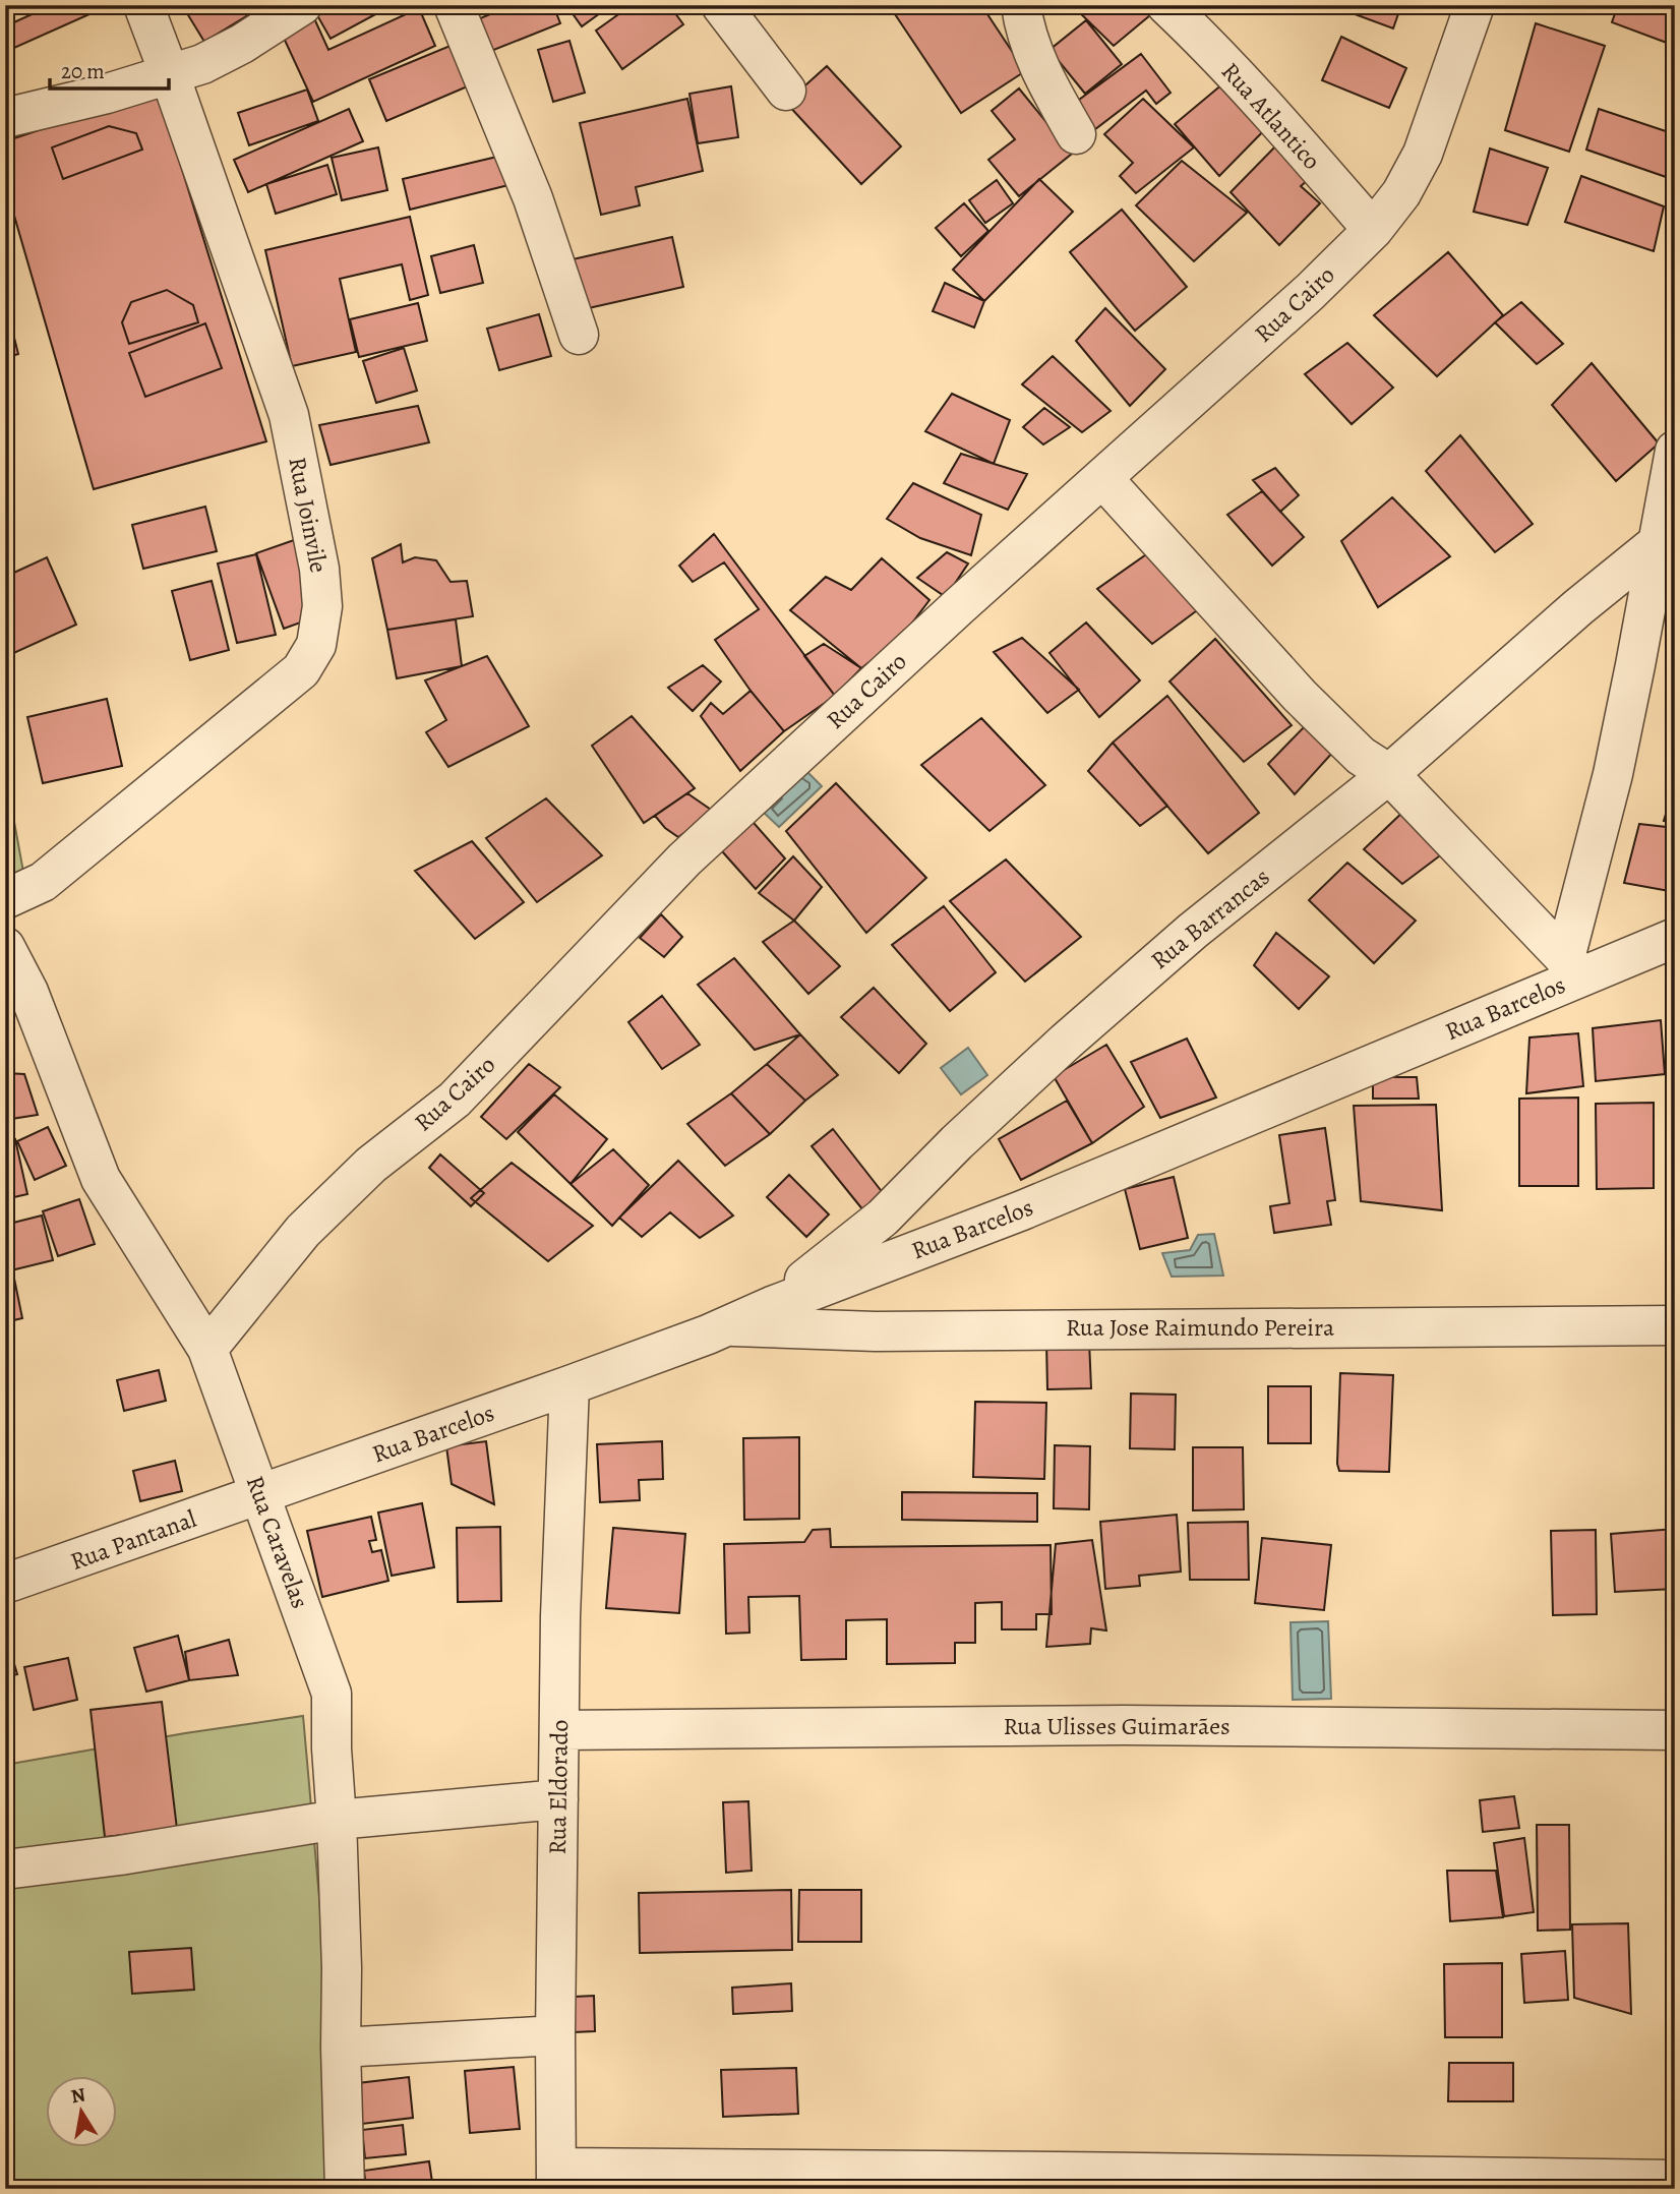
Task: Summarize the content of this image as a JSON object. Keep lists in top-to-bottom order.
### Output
{
  "streets": {
    "street": [
      "Rua Atlantico",
      "Rua Cairo",
      "Rua Joinvile",
      "Rua Barrancas",
      "Rua Barcelos",
      "Rua Jose Raimundo Pereira",
      "Rua Pantanal",
      "Rua Caravelas",
      "Rua Ulisses Guimarães",
      "Rua Eldorado"
    ]
  },
  "crossings": [
    ["Rua Atlantico", "Rua Cairo"],
    ["Rua Cairo", "Rua Caravelas"],
    ["Rua Barrancas", "Rua Barcelos"],
    ["Rua Barcelos", "Rua Jose Raimundo Pereira"],
    ["Rua Barcelos", "Rua Pantanal"],
    ["Rua Barcelos", "Rua Caravelas"],
    ["Rua Barcelos", "Rua Eldorado"],
    ["Rua Pantanal", "Rua Caravelas"],
    ["Rua Ulisses Guimarães", "Rua Eldorado"]
  ],
  "scale_bar": "20 m",
  "north": "top"
}
